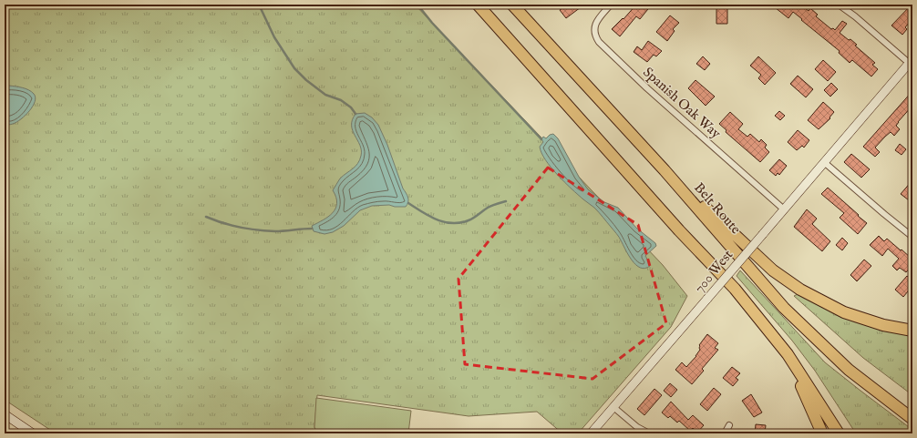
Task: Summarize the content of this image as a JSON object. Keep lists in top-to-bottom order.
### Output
{
  "streets": {
    "highway": ["Belt Route"],
    "main road": ["700 West"],
    "street": ["Spanish Oak Way"]
  },
  "crossings": [
    ["Spanish Oak Way", "700 West"]
  ]
}
